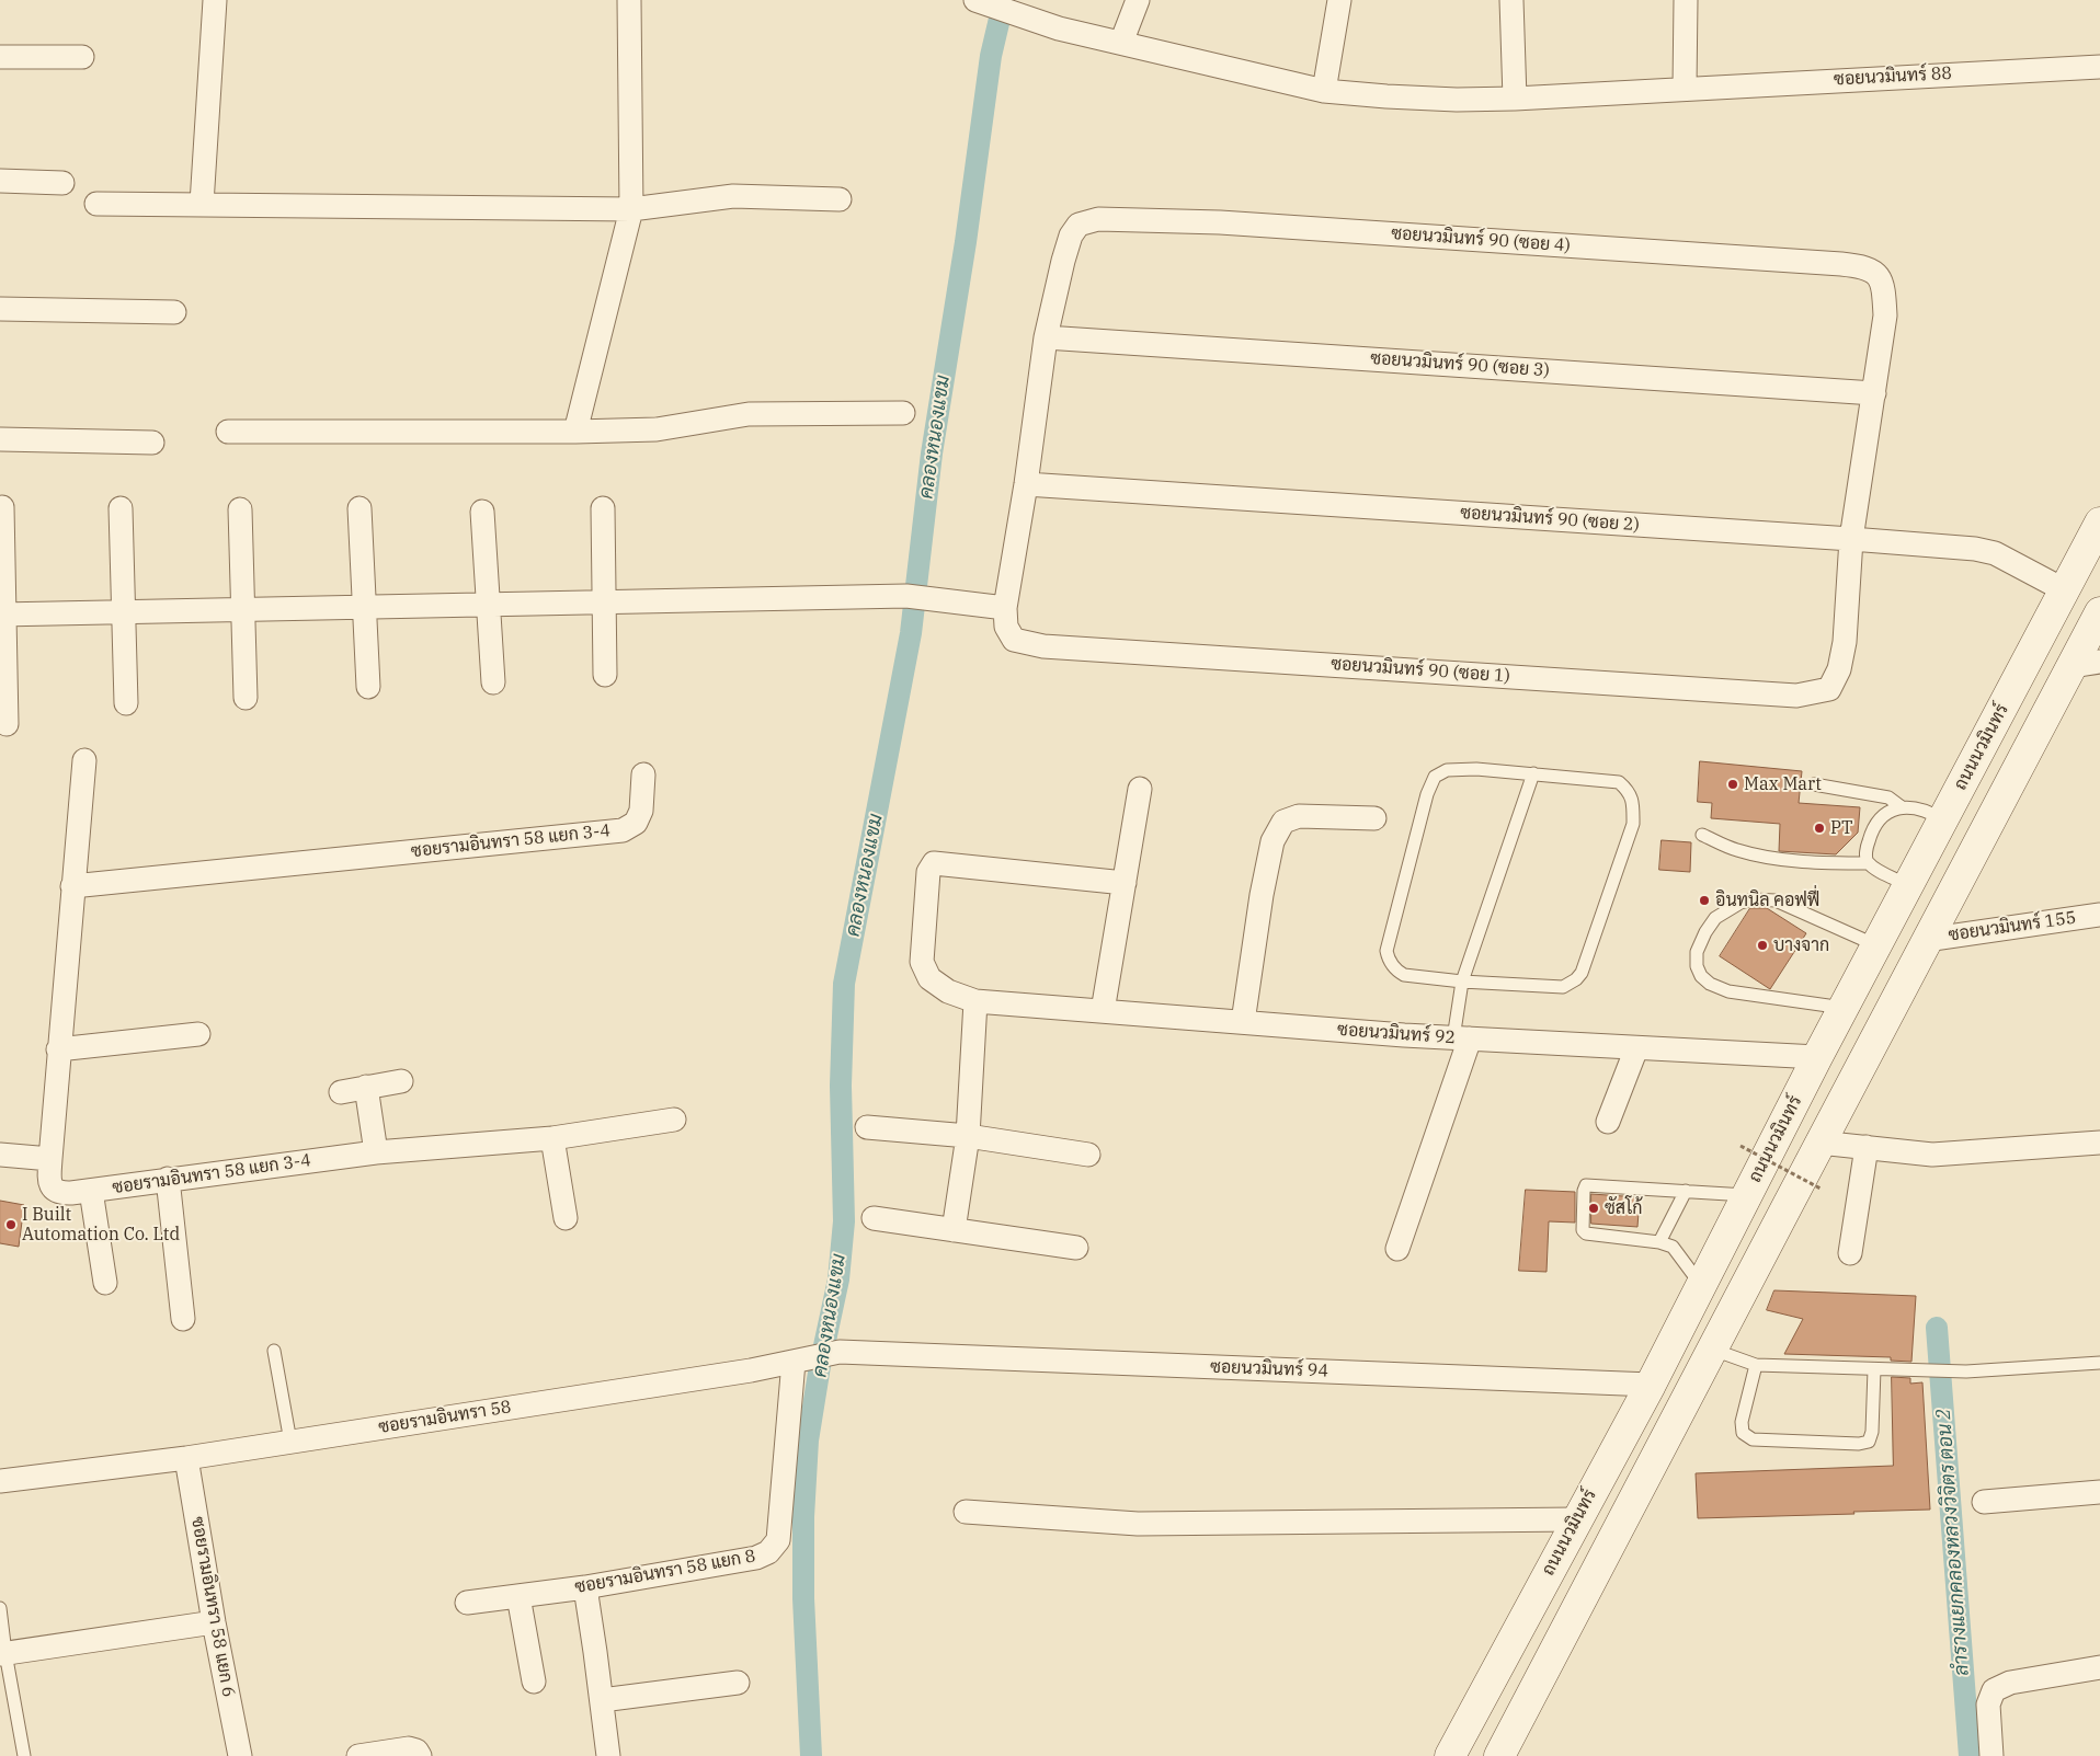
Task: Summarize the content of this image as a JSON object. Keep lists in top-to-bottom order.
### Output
{
  "streets": {
    "main road": ["ถนนนวมินทร์"],
    "street": [
      "ซอยนวมินทร์ 88",
      "ซอยนวมินทร์ 90 (ซอย 4)",
      "ซอยนวมินทร์ 90 (ซอย 3)",
      "ซอยนวมินทร์ 90 (ซอย 2)",
      "ซอยนวมินทร์ 90 (ซอย 1)",
      "ซอยรามอินทรา 58 แยก 3-4",
      "ซอยนวมินทร์ 155",
      "ซอยนวมินทร์ 92",
      "ซอยนวมินทร์ 94",
      "ซอยรามอินทรา 58",
      "ซอยรามอินทรา 58 แยก 8",
      "ซอยรามอินทรา 58 แยก 6"
    ]
  },
  "crossings": [
    ["ซอยนวมินทร์ 90 (ซอย 4)", "ซอยนวมินทร์ 90 (ซอย 3)"],
    ["ซอยนวมินทร์ 90 (ซอย 2)", "ซอยนวมินทร์ 90 (ซอย 1)"],
    ["ซอยนวมินทร์ 90 (ซอย 2)", "ถนนนวมินทร์"],
    ["ถนนนวมินทร์", "ซอยนวมินทร์ 92"],
    ["ถนนนวมินทร์", "ซอยนวมินทร์ 94"],
    ["ซอยนวมินทร์ 94", "ซอยรามอินทรา 58"],
    ["ซอยรามอินทรา 58", "ซอยรามอินทรา 58 แยก 8"],
    ["ซอยรามอินทรา 58", "ซอยรามอินทรา 58 แยก 6"]
  ],
  "water": ["คลองหนองแขม", "ลำรางแยกคลองหลวงวิจิตร ตอน 2"],
  "places": [
    "Max Mart",
    "PT",
    "อินทนิล คอฟฟี่",
    "บางจาก",
    "ซัสโก้",
    "I Built Automation Co. Ltd"
  ]
}
